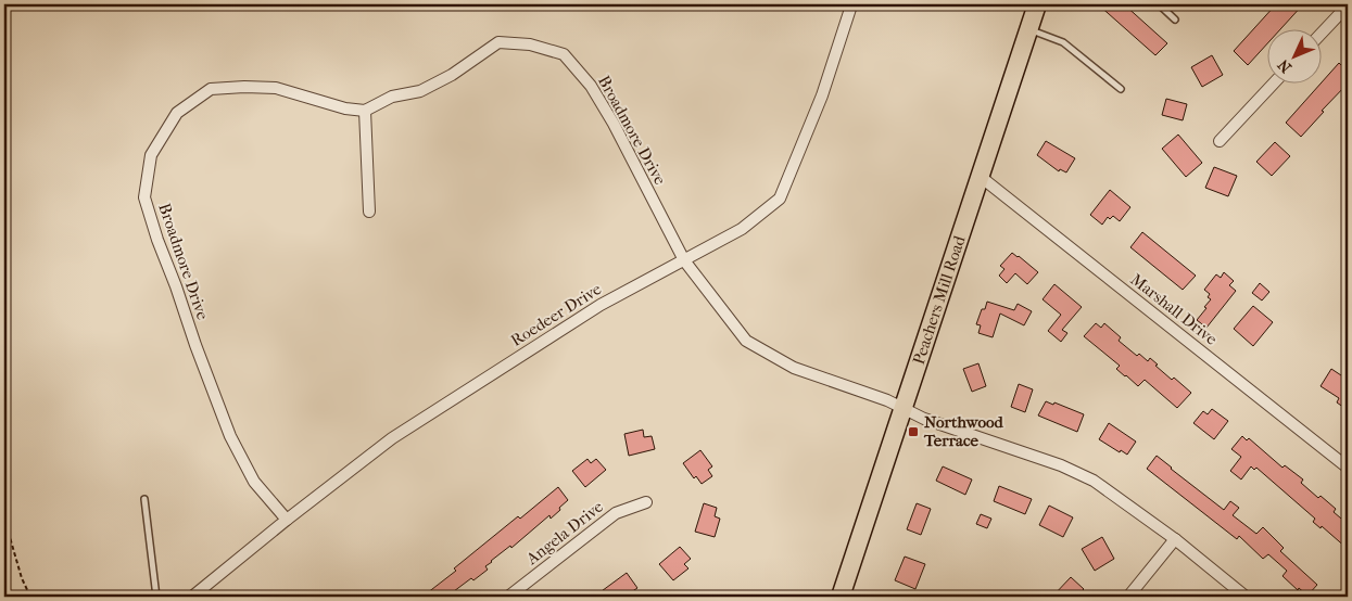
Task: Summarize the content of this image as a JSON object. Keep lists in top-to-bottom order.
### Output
{
  "streets": {
    "main road": ["Peachers Mill Road"],
    "street": [
      "Broadmore Drive",
      "Marshall Drive",
      "Roedeer Drive",
      "Angela Drive"
    ]
  },
  "crossings": [
    ["Broadmore Drive", "Peachers Mill Road"],
    ["Broadmore Drive", "Roedeer Drive"],
    ["Peachers Mill Road", "Marshall Drive"]
  ],
  "places": {
    "transit": ["Northwood Terrace"]
  },
  "north": "bottom left"
}
